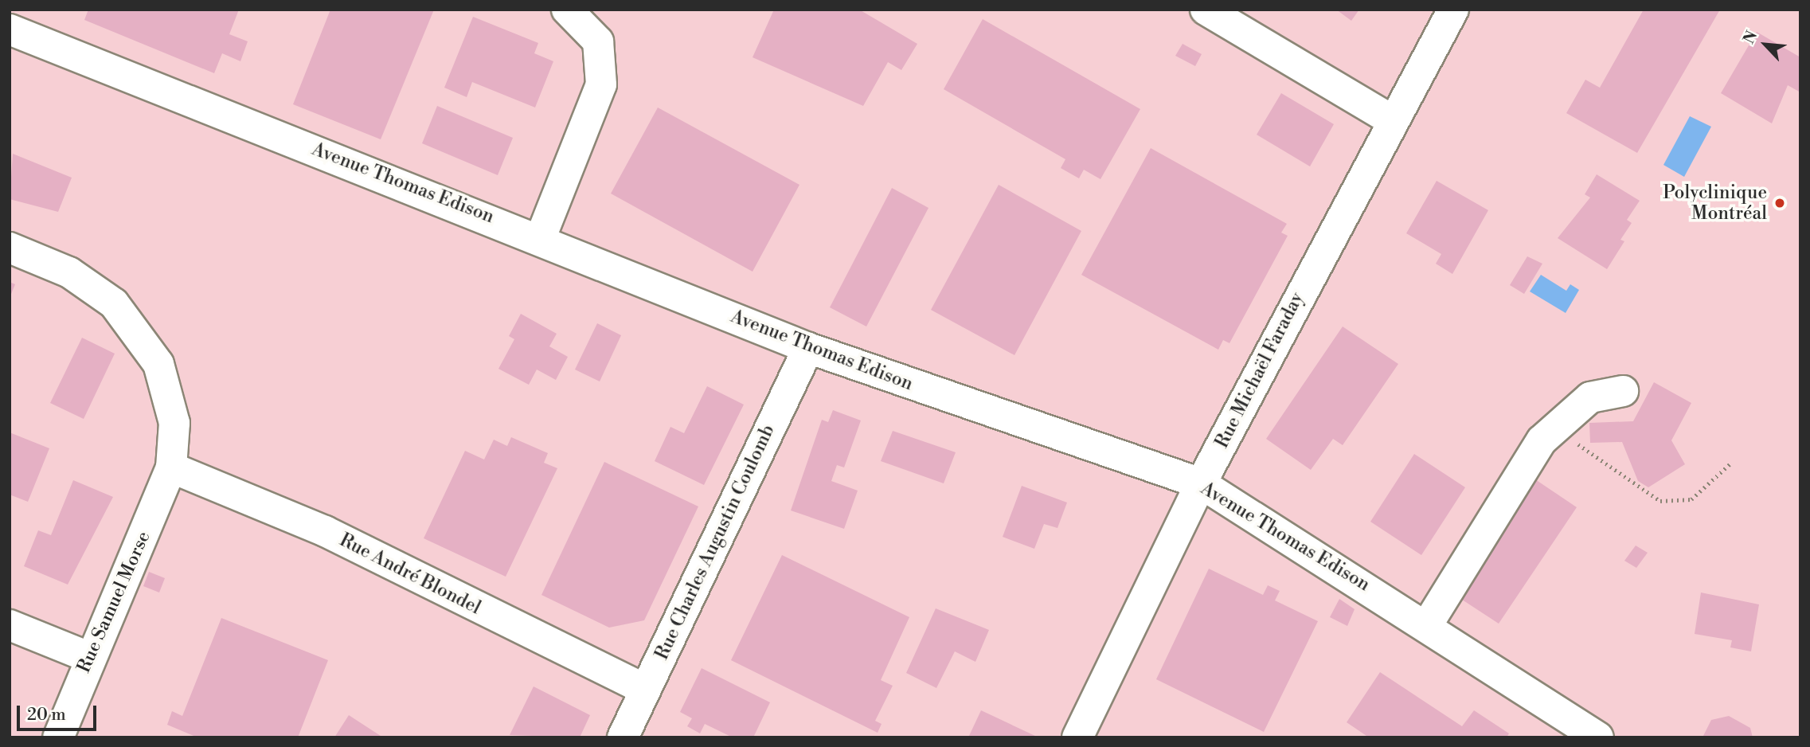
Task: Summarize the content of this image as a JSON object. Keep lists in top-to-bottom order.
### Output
{
  "streets": {
    "street": [
      "Avenue Thomas Edison",
      "Rue Michaël Faraday",
      "Rue Charles Augustin Coulomb",
      "Rue André Blondel",
      "Rue Samuel Morse"
    ]
  },
  "crossings": [
    ["Avenue Thomas Edison", "Rue Michaël Faraday"],
    ["Avenue Thomas Edison", "Rue Charles Augustin Coulomb"],
    ["Rue Charles Augustin Coulomb", "Rue André Blondel"],
    ["Rue André Blondel", "Rue Samuel Morse"]
  ],
  "places": ["Polyclinique Montréal"],
  "scale_bar": "20 m",
  "north": "top left"
}
